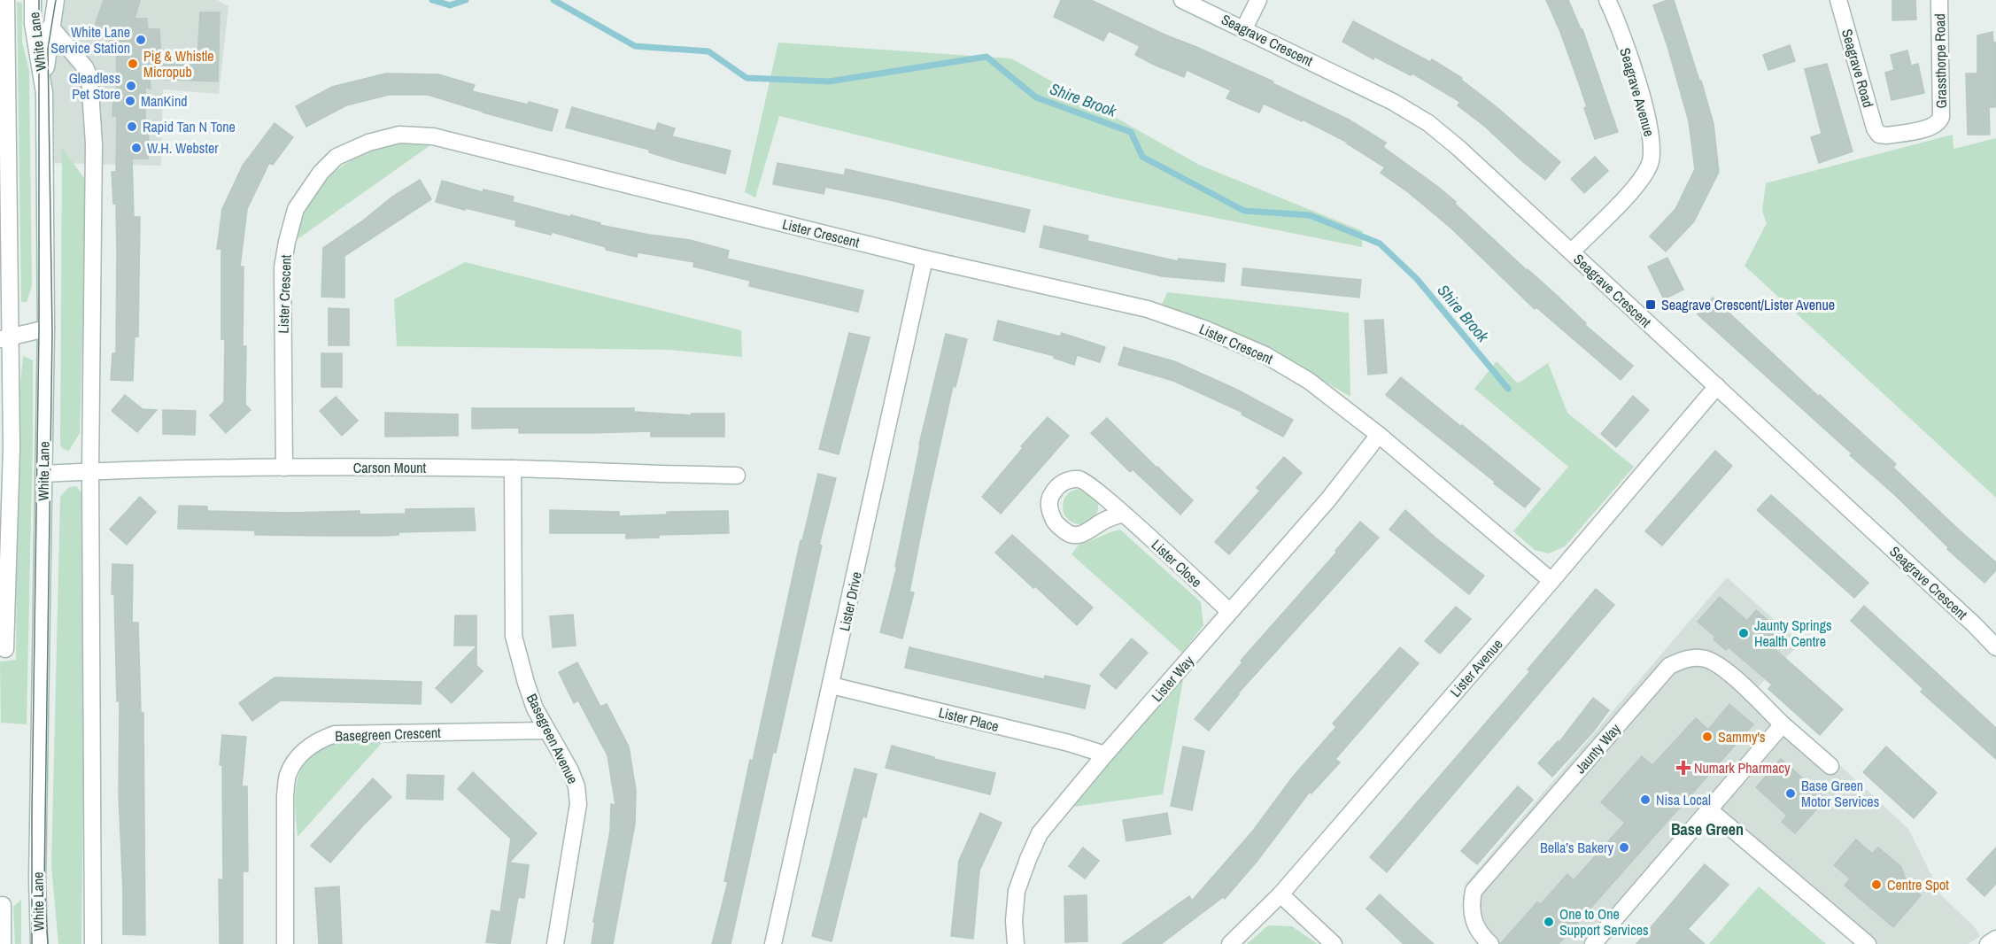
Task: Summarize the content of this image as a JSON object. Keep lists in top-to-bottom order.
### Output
{
  "streets": {
    "street": [
      "Seagrave Crescent",
      "White Lane",
      "Grassthorpe Road",
      "Seagrave Road",
      "Seagrave Avenue",
      "Lister Crescent",
      "Carson Mount",
      "Lister Close",
      "Lister Drive",
      "Lister Avenue",
      "Lister Way",
      "Lister Place",
      "Basegreen Crescent",
      "Basegreen Avenue",
      "Jaunty Way"
    ]
  },
  "crossings": [
    ["Seagrave Crescent", "Seagrave Avenue"],
    ["Seagrave Crescent", "Lister Avenue"],
    ["White Lane", "Carson Mount"],
    ["Grassthorpe Road", "Seagrave Road"],
    ["Lister Crescent", "Carson Mount"],
    ["Lister Crescent", "Lister Drive"],
    ["Lister Crescent", "Lister Avenue"],
    ["Lister Crescent", "Lister Way"],
    ["Carson Mount", "Basegreen Avenue"],
    ["Lister Close", "Lister Way"],
    ["Lister Drive", "Lister Place"],
    ["Lister Way", "Lister Place"],
    ["Basegreen Crescent", "Basegreen Avenue"]
  ],
  "districts": ["Base Green"],
  "water": ["Shire Brook"],
  "places": {
    "other": [
      "White Lane Service Station",
      "Pig & Whistle Micropub",
      "Gleadless Pet Store",
      "ManKind",
      "Rapid Tan N Tone",
      "W.H. Webster",
      "Jaunty Springs Health Centre",
      "Sammy's",
      "Base Green Motor Services",
      "Nisa Local",
      "Bella’s Bakery",
      "Centre Spot",
      "One to One Support Services"
    ],
    "transit": ["Seagrave Crescent/Lister Avenue"],
    "health": ["Numark Pharmacy"]
  }
}
